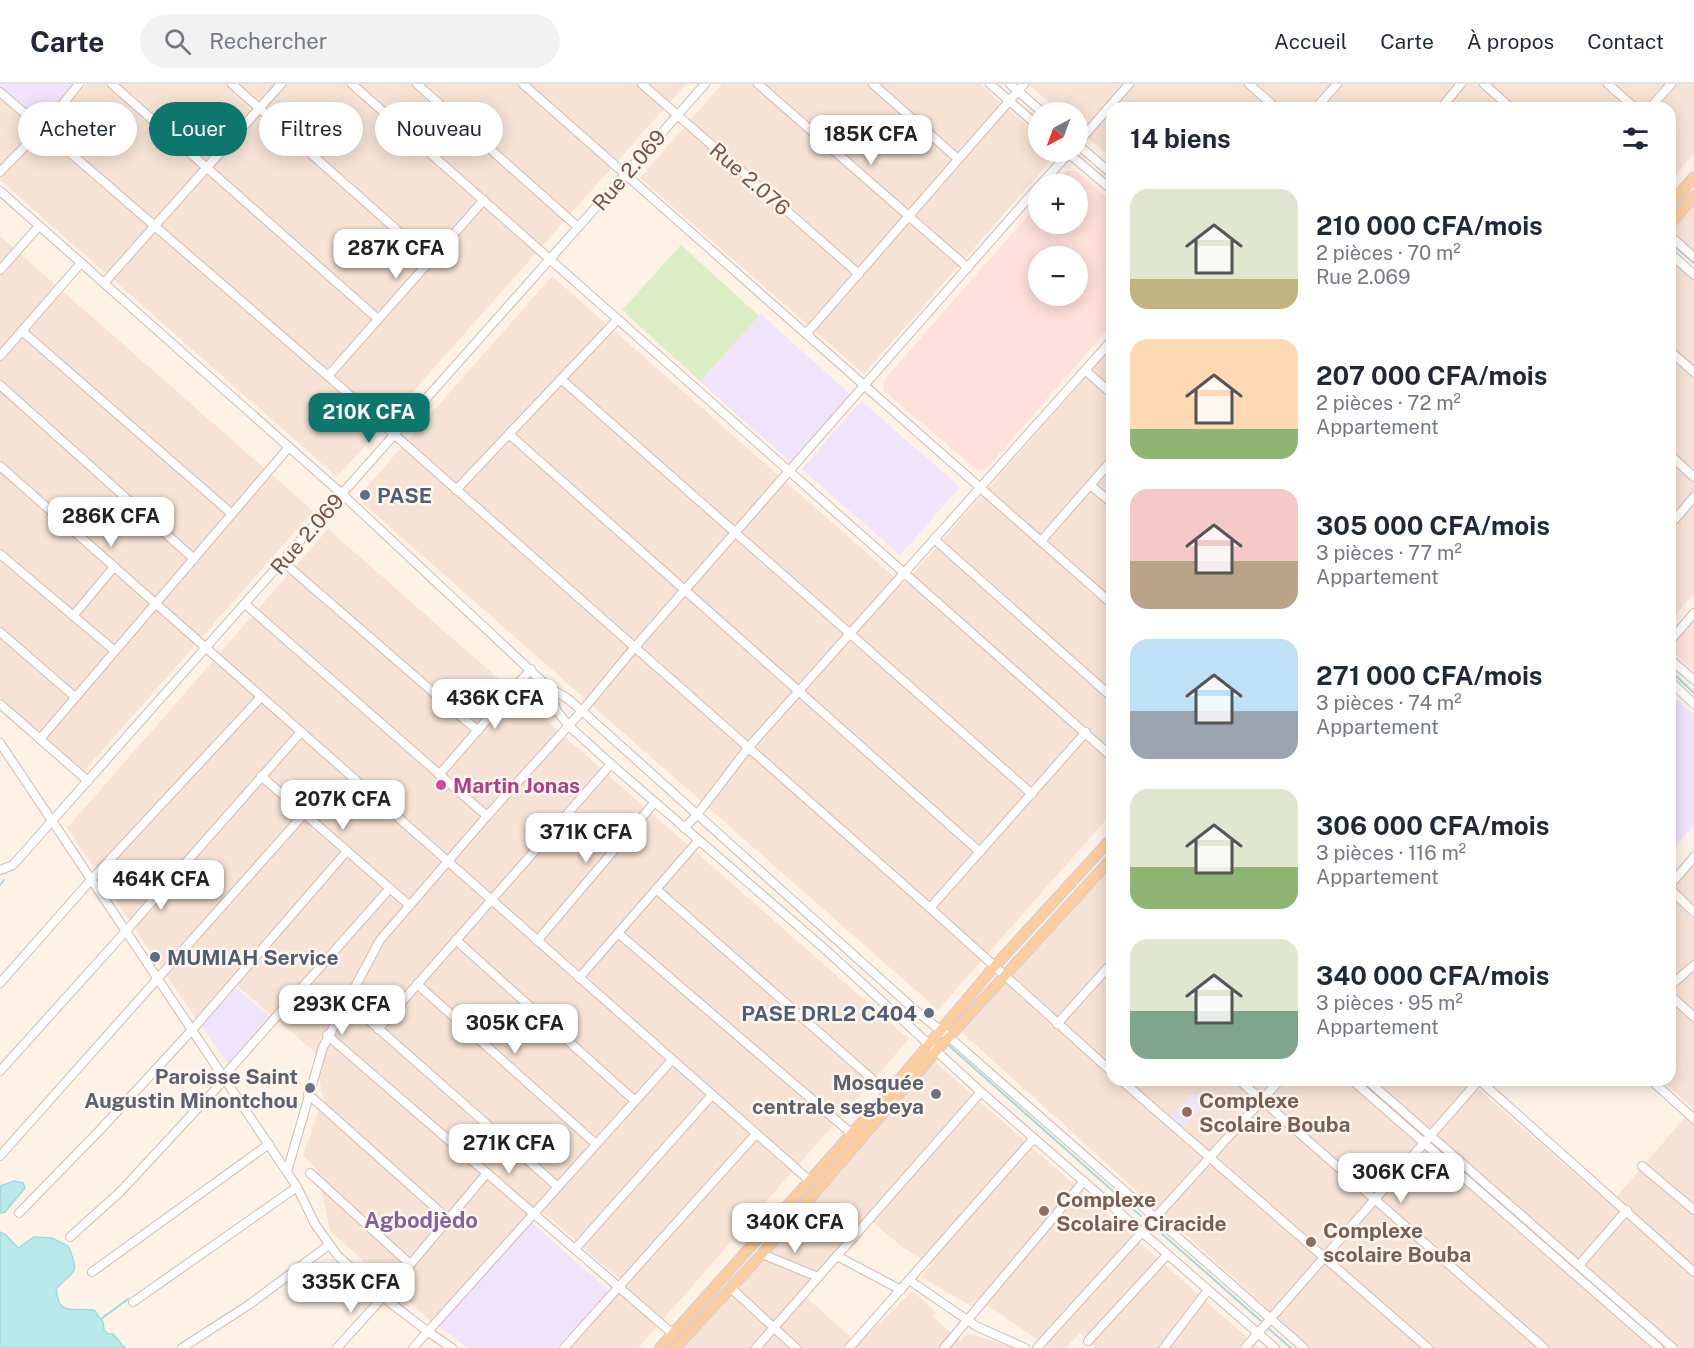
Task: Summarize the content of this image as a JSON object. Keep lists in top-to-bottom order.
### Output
{
  "streets": {
    "street": ["Rue 2.069", "Rue 2.076"]
  },
  "crossings": [
    ["Rue 2.069", "Rue 2.076"]
  ],
  "districts": ["Agbodjèdo"],
  "places": [
    "PASE",
    "Martin Jonas",
    "MUMIAH Service",
    "PASE DRL2 C404",
    "Paroisse Saint Augustin Minontchou",
    "Mosquée centrale segbeya",
    "Complexe Scolaire Bouba",
    "Complexe Scolaire Ciracide",
    "Complexe scolaire Bouba"
  ],
  "north": "bottom left",
  "page": {
    "header": "Carte",
    "search": "Rechercher",
    "nav": [
      "Accueil",
      "Carte",
      "À propos",
      "Contact"
    ],
    "map_buttons": ["+", "−"],
    "chip": [
      "Acheter",
      "Louer",
      "Filtres",
      "Nouveau"
    ],
    "heading": "14 biens",
    "price": [
      "185K CFA",
      "287K CFA",
      "210K CFA",
      "286K CFA",
      "436K CFA",
      "207K CFA",
      "371K CFA",
      "464K CFA",
      "293K CFA",
      "305K CFA",
      "271K CFA",
      "306K CFA",
      "340K CFA",
      "335K CFA"
    ],
    "list": [
      {
        "name": "210 000 CFA/mois",
        "note": "2 pièces · 70 m² · Rue 2.069"
      },
      {
        "name": "207 000 CFA/mois",
        "note": "2 pièces · 72 m² · Appartement"
      },
      {
        "name": "305 000 CFA/mois",
        "note": "3 pièces · 77 m² · Appartement"
      },
      {
        "name": "271 000 CFA/mois",
        "note": "3 pièces · 74 m² · Appartement"
      },
      {
        "name": "306 000 CFA/mois",
        "note": "3 pièces · 116 m² · Appartement"
      },
      {
        "name": "340 000 CFA/mois",
        "note": "3 pièces · 95 m² · Appartement"
      }
    ]
  }
}
